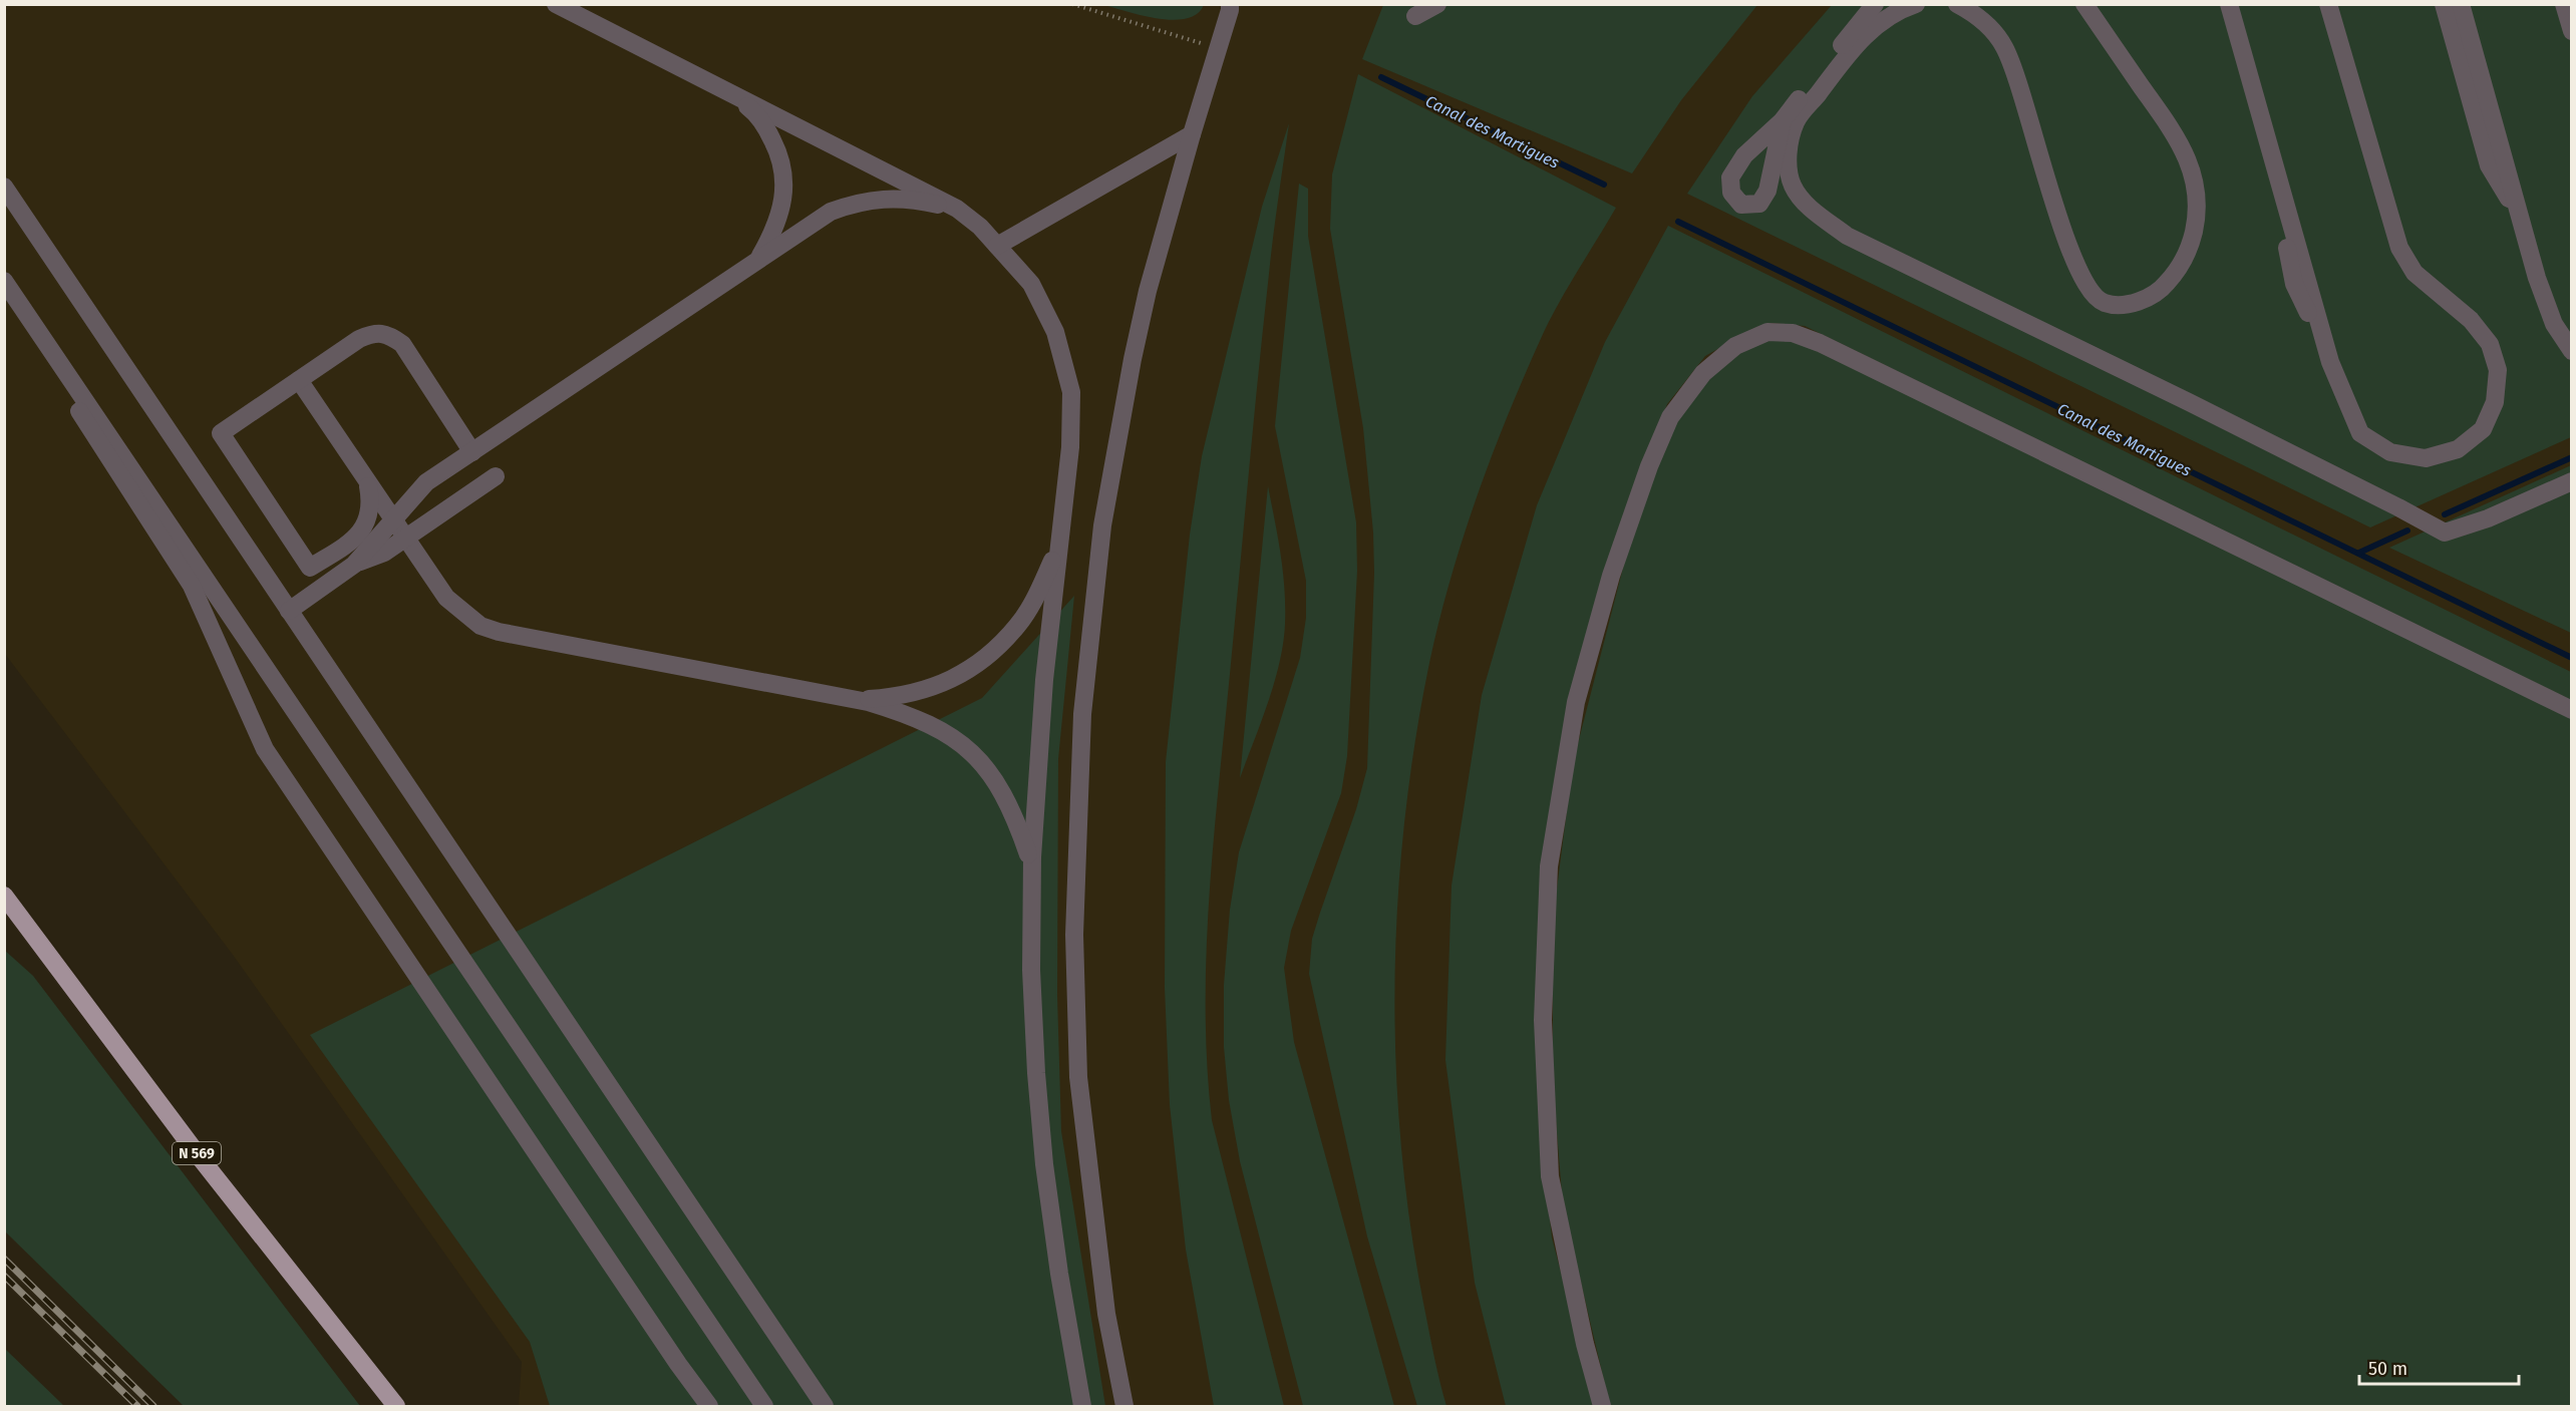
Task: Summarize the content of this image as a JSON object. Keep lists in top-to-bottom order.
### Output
{
  "streets": {
    "main road": ["N 569"]
  },
  "water": ["Canal des Martigues"],
  "scale_bar": "50 m"
}
